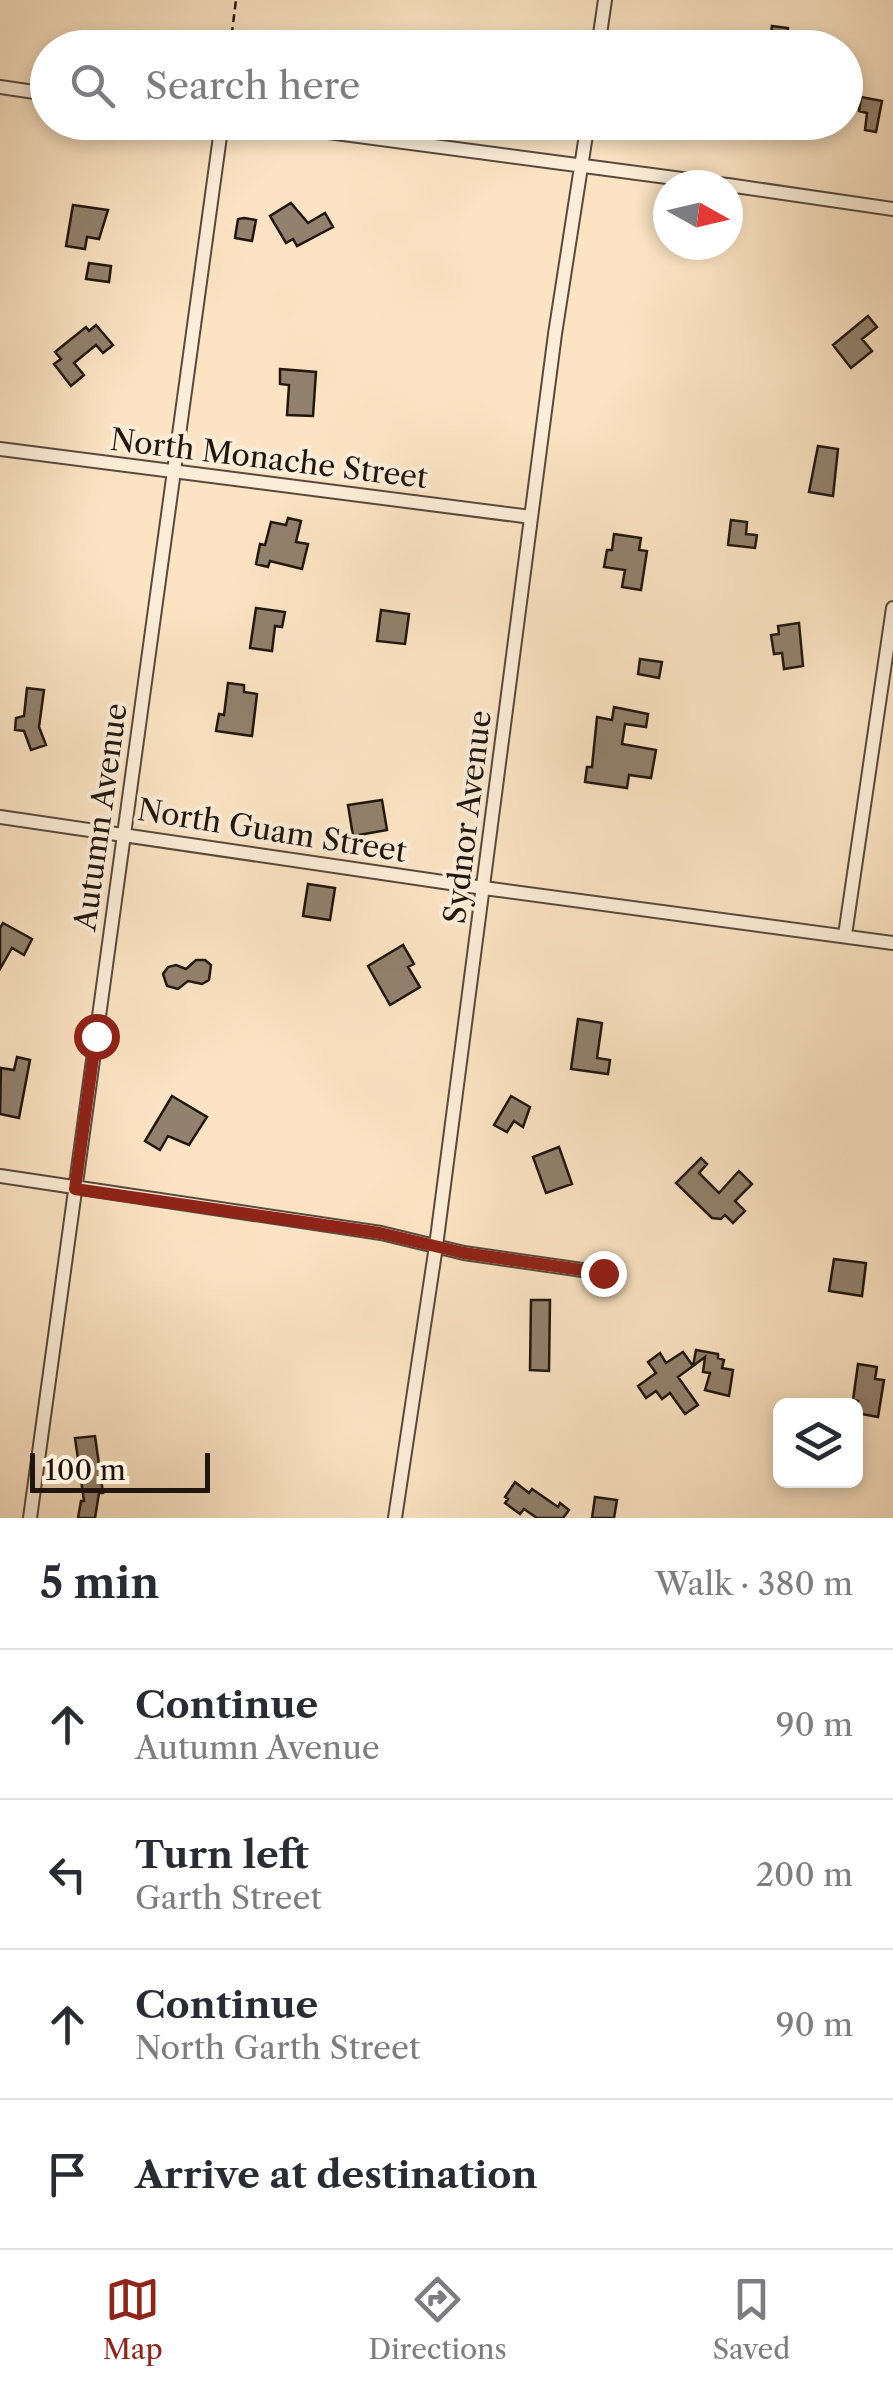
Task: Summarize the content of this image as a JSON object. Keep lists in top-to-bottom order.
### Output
{
  "streets": {
    "street": [
      "North Monache Street",
      "Autumn Avenue",
      "Sydnor Avenue",
      "North Guam Street"
    ]
  },
  "crossings": [
    ["North Monache Street", "Autumn Avenue"],
    ["North Monache Street", "Sydnor Avenue"],
    ["Autumn Avenue", "North Guam Street"],
    ["Sydnor Avenue", "North Guam Street"]
  ],
  "scale_bar": "100 m",
  "north": "right",
  "page": {
    "search": "Search here",
    "scale": "100 m",
    "heading": ["5 min", "Walk · 380 m"],
    "list": [
      ["Continue", "Autumn Avenue", "90 m"],
      ["Turn left", "Garth Street", "200 m"],
      ["Continue", "North Garth Street", "90 m"],
      "Arrive at destination"
    ],
    "nav": ["Map", "Directions", "Saved"]
  }
}
